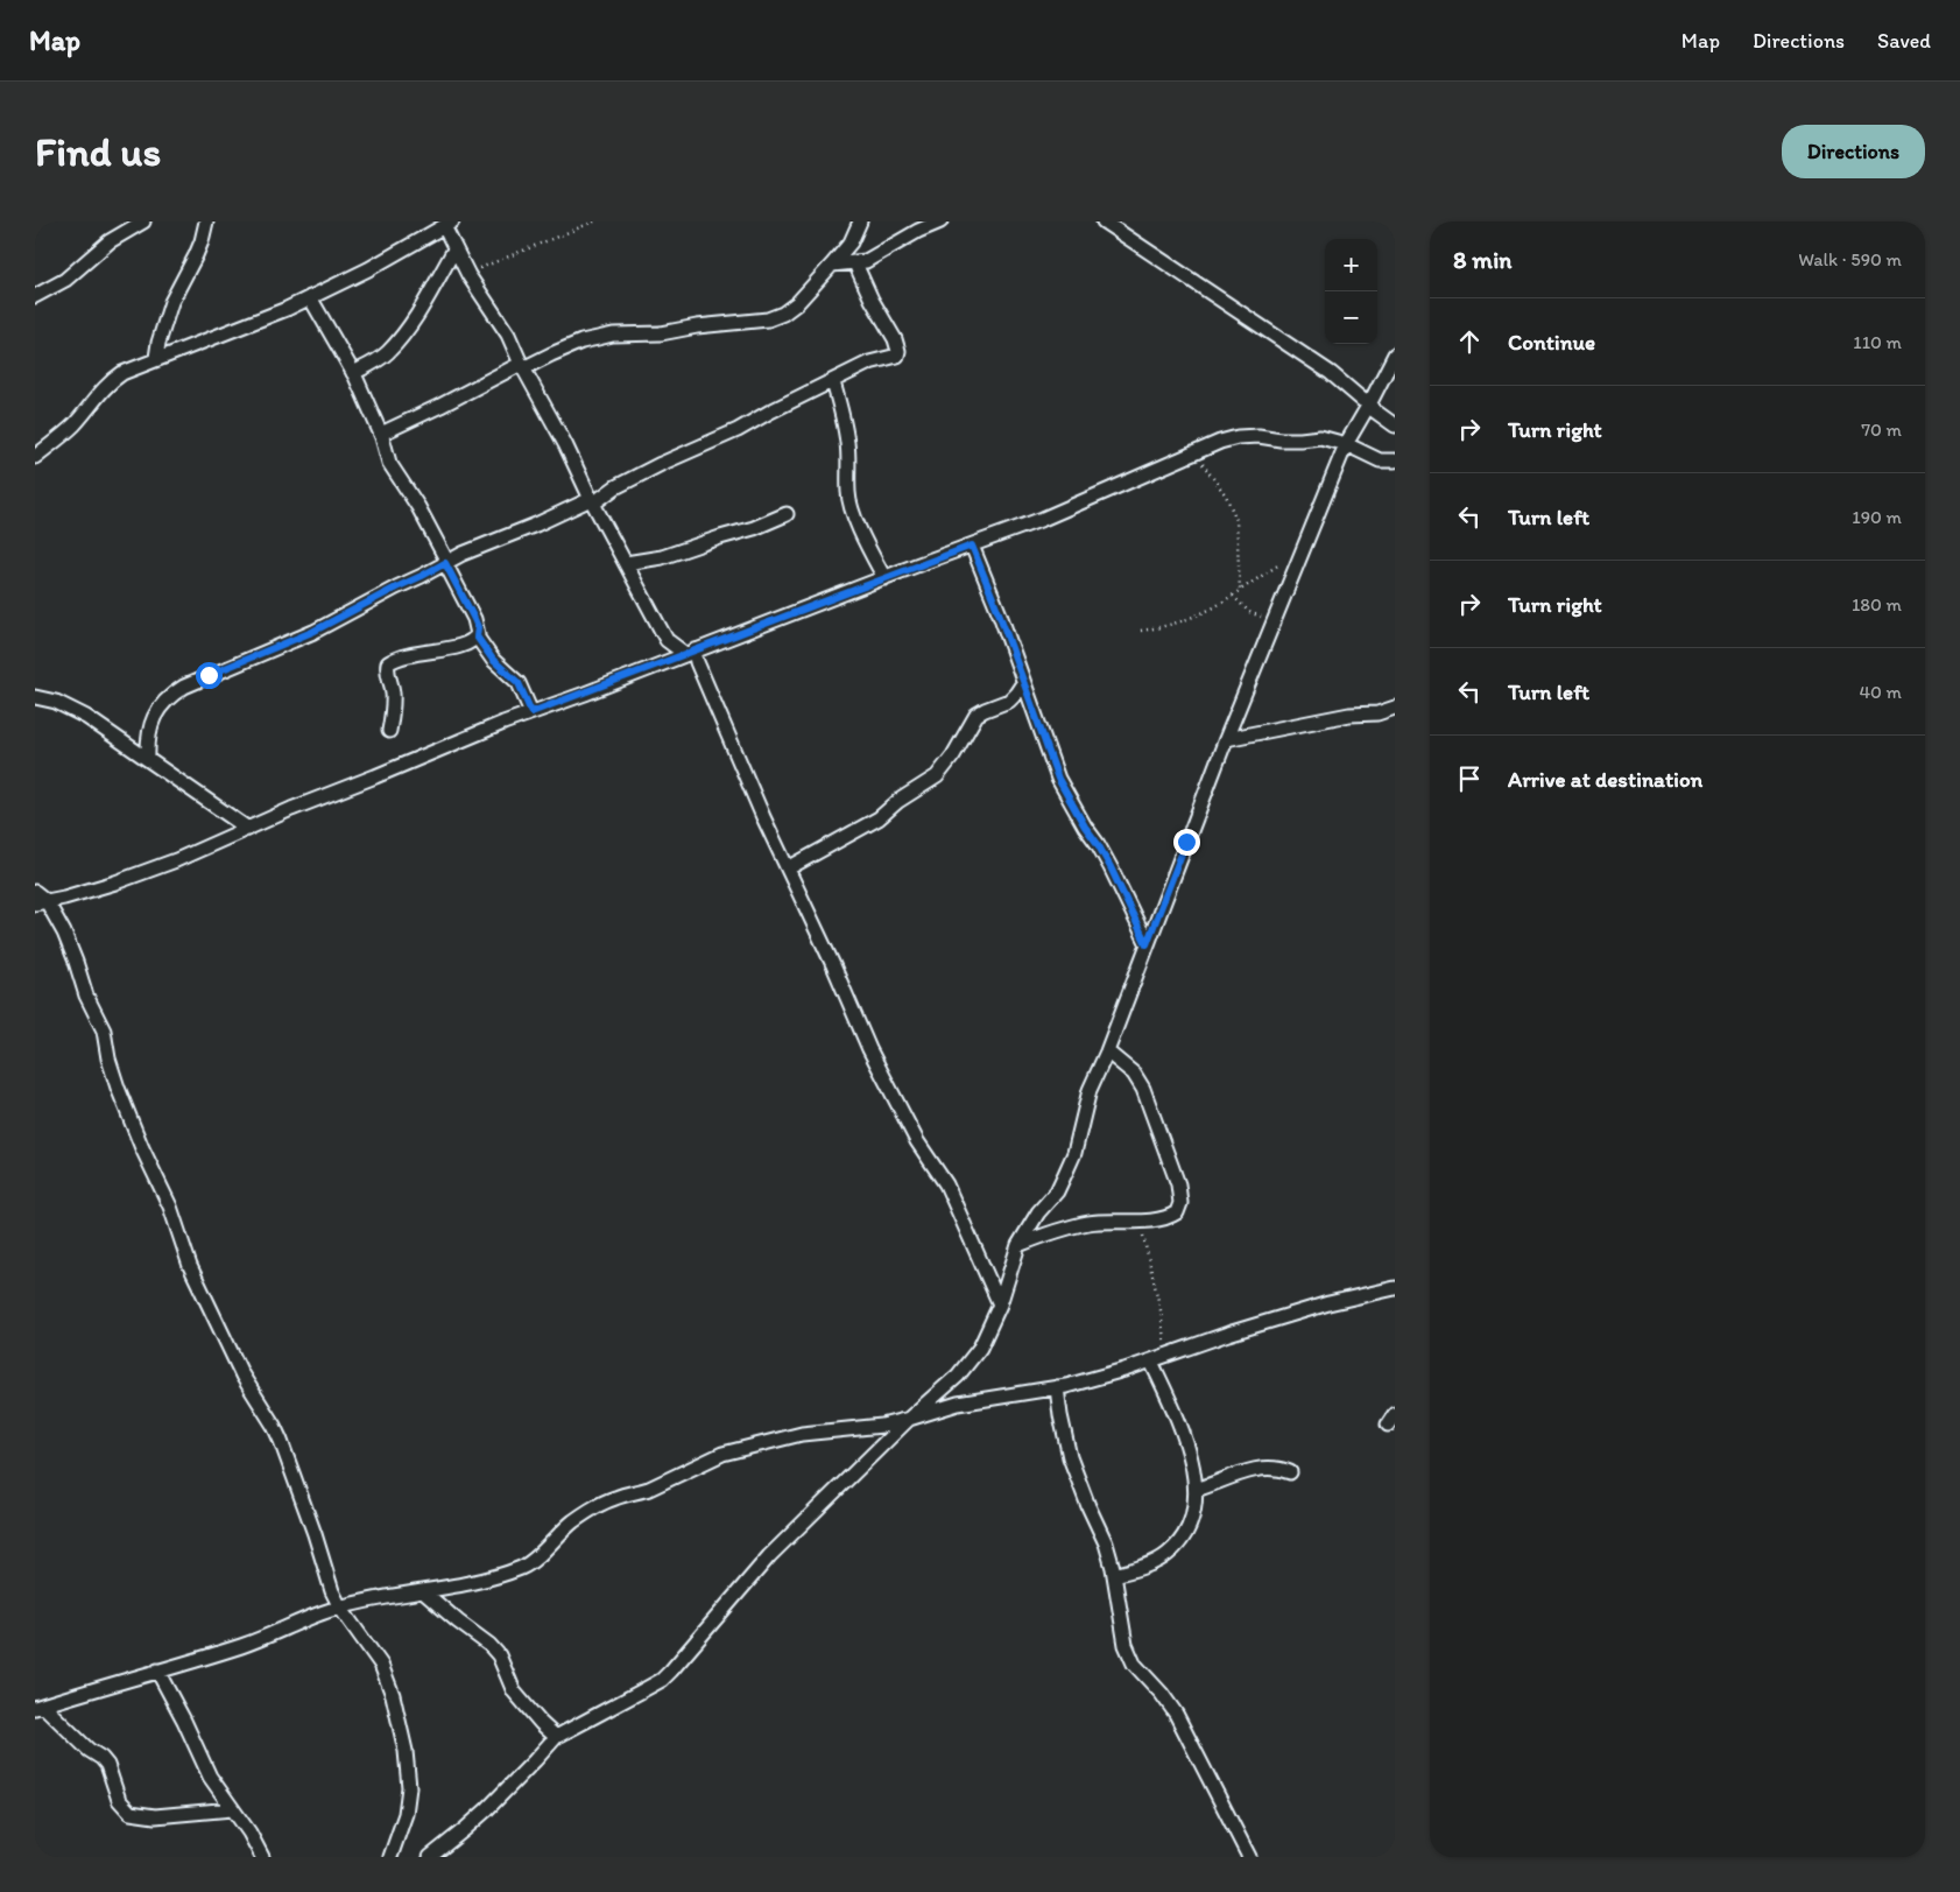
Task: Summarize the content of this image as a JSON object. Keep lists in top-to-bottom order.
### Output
{
  "page": {
    "header": "Map",
    "nav": ["Map", "Directions", "Saved"],
    "buttons": "Directions",
    "title": "Find us",
    "heading": ["8 min", "Walk · 590 m"],
    "map_buttons": ["+", "−"],
    "list": [
      ["Continue", "110 m"],
      ["Turn right", "70 m"],
      ["Turn left", "190 m"],
      ["Turn right", "180 m"],
      ["Turn left", "40 m"],
      "Arrive at destination"
    ]
  }
}
